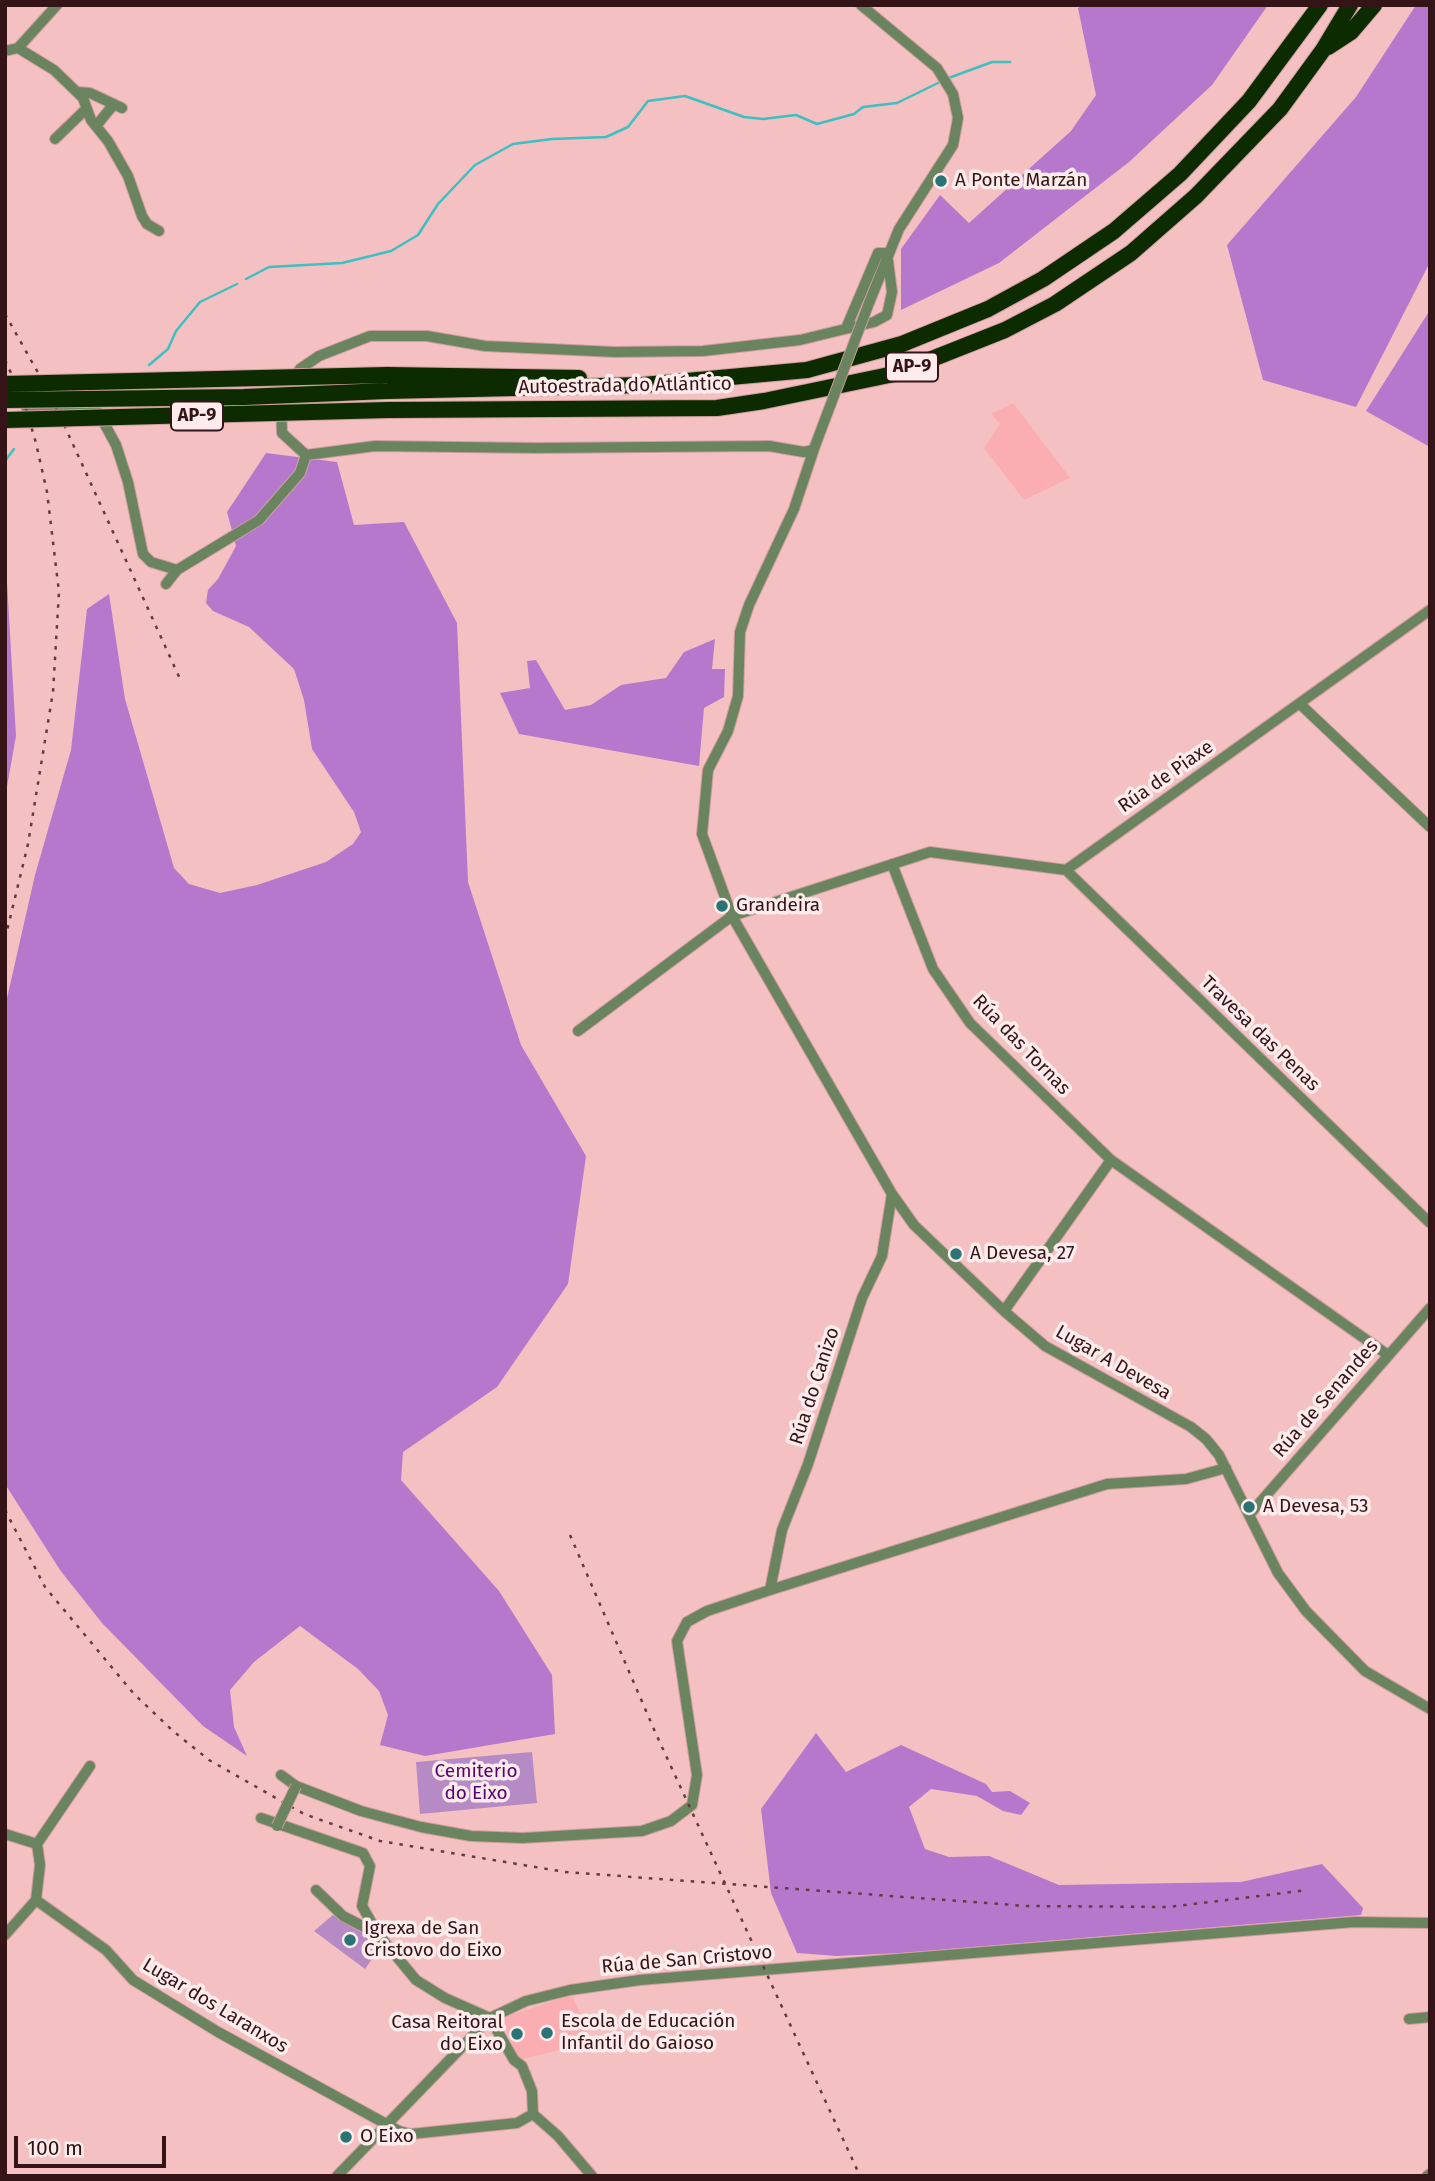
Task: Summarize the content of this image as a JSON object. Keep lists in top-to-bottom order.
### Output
{
  "streets": {
    "highway": ["AP-9", "Autoestrada do Atlántico"],
    "street": [
      "Rúa de Piaxe",
      "Travesa das Penas",
      "Rúa das Tornas",
      "Lugar A Devesa",
      "Rúa do Canizo",
      "Rúa de Senandes",
      "Rúa de San Cristovo",
      "Lugar dos Laranxos"
    ]
  },
  "crossings": [
    ["Rúa de Piaxe", "Travesa das Penas"],
    ["Rúa das Tornas", "Rúa de Senandes"],
    ["Lugar A Devesa", "Rúa do Canizo"],
    ["Lugar A Devesa", "Rúa de Senandes"],
    ["Rúa de San Cristovo", "Lugar dos Laranxos"]
  ],
  "parks": ["Cemiterio do Eixo"],
  "places": [
    "A Ponte Marzán",
    "Grandeira",
    "A Devesa, 27",
    "A Devesa, 53",
    "Igrexa de San Cristovo do Eixo",
    "Escola de Educación Infantil do Gaioso",
    "Casa Reitoral do Eixo",
    "O Eixo"
  ],
  "scale_bar": "100 m"
}
